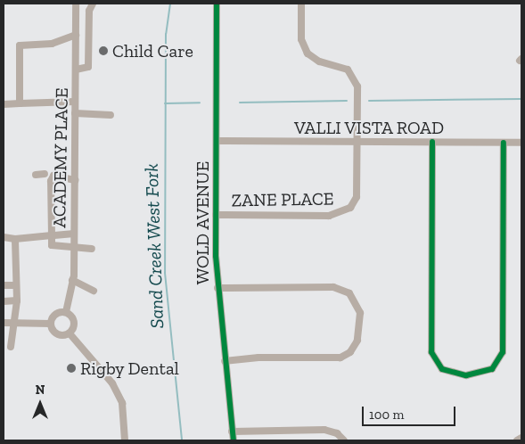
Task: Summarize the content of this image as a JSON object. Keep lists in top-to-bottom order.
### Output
{
  "streets": {
    "street": [
      "VALLI VISTA ROAD",
      "ACADEMY PLACE",
      "ZANE PLACE",
      "WOLD AVENUE"
    ]
  },
  "crossings": [
    ["VALLI VISTA ROAD", "ZANE PLACE"],
    ["VALLI VISTA ROAD", "WOLD AVENUE"],
    ["ZANE PLACE", "WOLD AVENUE"]
  ],
  "water": ["Sand Creek West Fork"],
  "places": ["Child Care", "Rigby Dental"],
  "scale_bar": "100 m",
  "north": "top"
}
